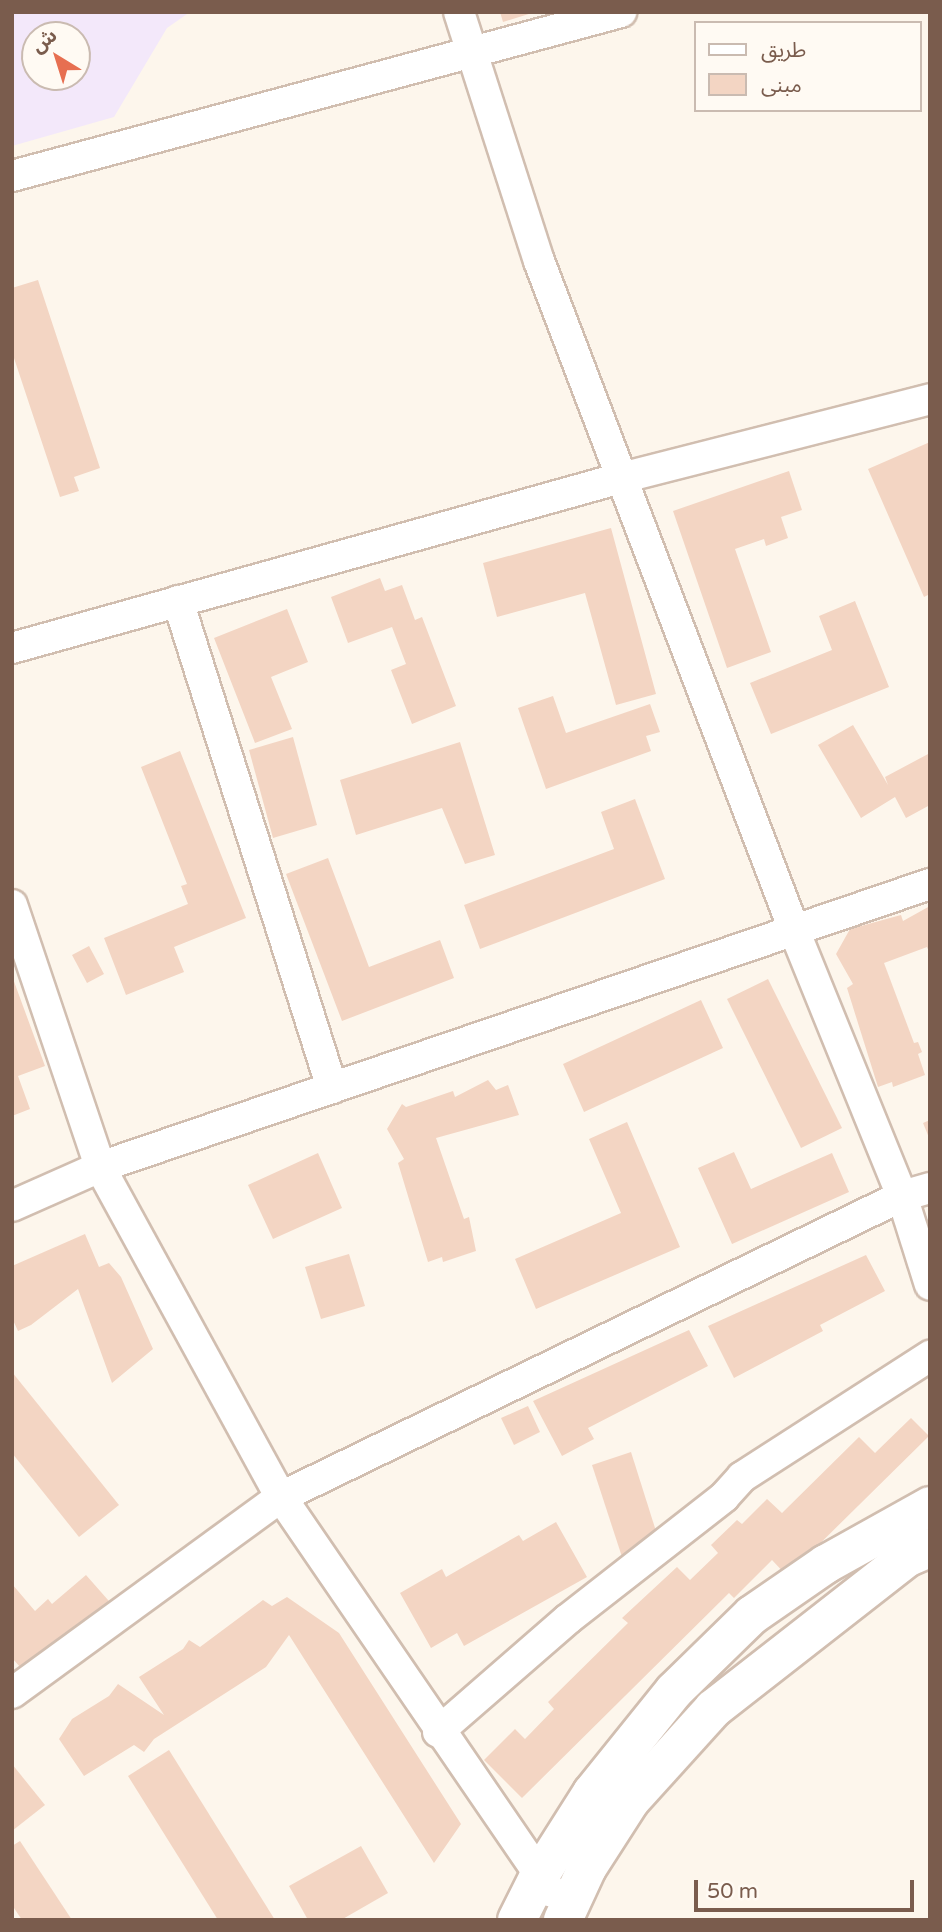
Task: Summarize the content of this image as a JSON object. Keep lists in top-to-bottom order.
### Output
{
  "legend": ["طريق", "مبنى"],
  "scale_bar": "50 m",
  "north": "top left"
}
